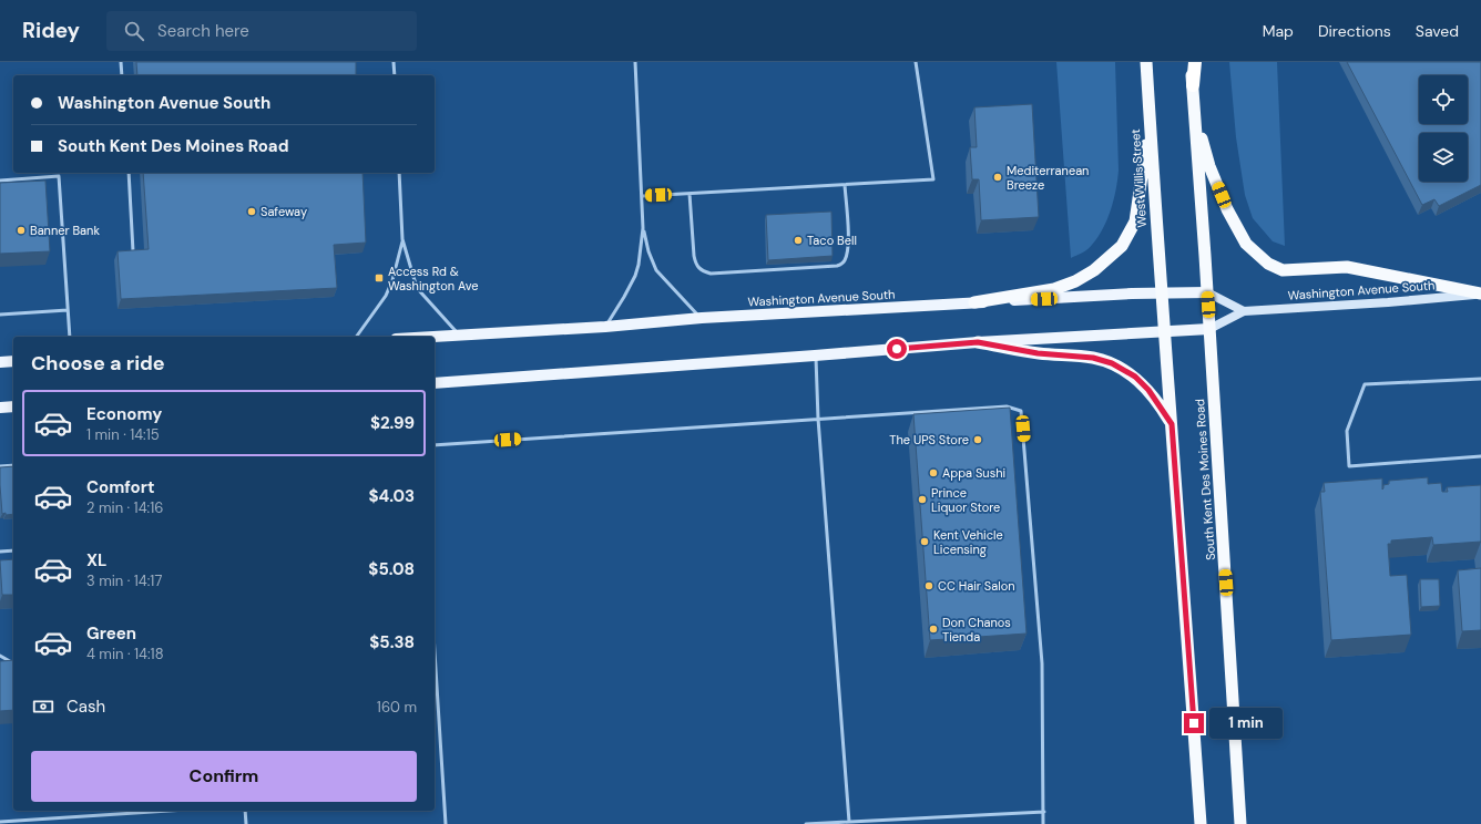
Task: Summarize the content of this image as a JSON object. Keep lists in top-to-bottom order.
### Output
{
  "streets": {
    "highway": ["West Willis Street", "South Kent Des Moines Road"],
    "main road": ["Washington Avenue South"]
  },
  "crossings": [
    ["West Willis Street", "Washington Avenue South"],
    ["Washington Avenue South", "South Kent Des Moines Road"]
  ],
  "places": {
    "other": [
      "Mediterranean Breeze",
      "Safeway",
      "Banner Bank",
      "Taco Bell",
      "The UPS Store",
      "Appa Sushi",
      "Prince Liquor Store",
      "Kent Vehicle Licensing",
      "CC Hair Salon",
      "Don Chanos Tienda"
    ],
    "transit": ["Access Rd & Washington Ave"]
  },
  "page": {
    "header": "Ridey",
    "search": "Search here",
    "nav": ["Map", "Directions", "Saved"],
    "banner": ["Washington Avenue South", "South Kent Des Moines Road"],
    "heading": "Choose a ride",
    "list": [
      {
        "name": "Economy",
        "note": "1 min · 14:15",
        "value": "$2.99"
      },
      {
        "name": "Comfort",
        "note": "2 min · 14:16",
        "value": "$4.03"
      },
      {
        "name": "XL",
        "note": "3 min · 14:17",
        "value": "$5.08"
      },
      {
        "name": "Green",
        "note": "4 min · 14:18",
        "value": "$5.38"
      }
    ],
    "pay": ["Cash", "160 m"],
    "bubble": "1 min",
    "buttons": "Confirm"
  }
}
